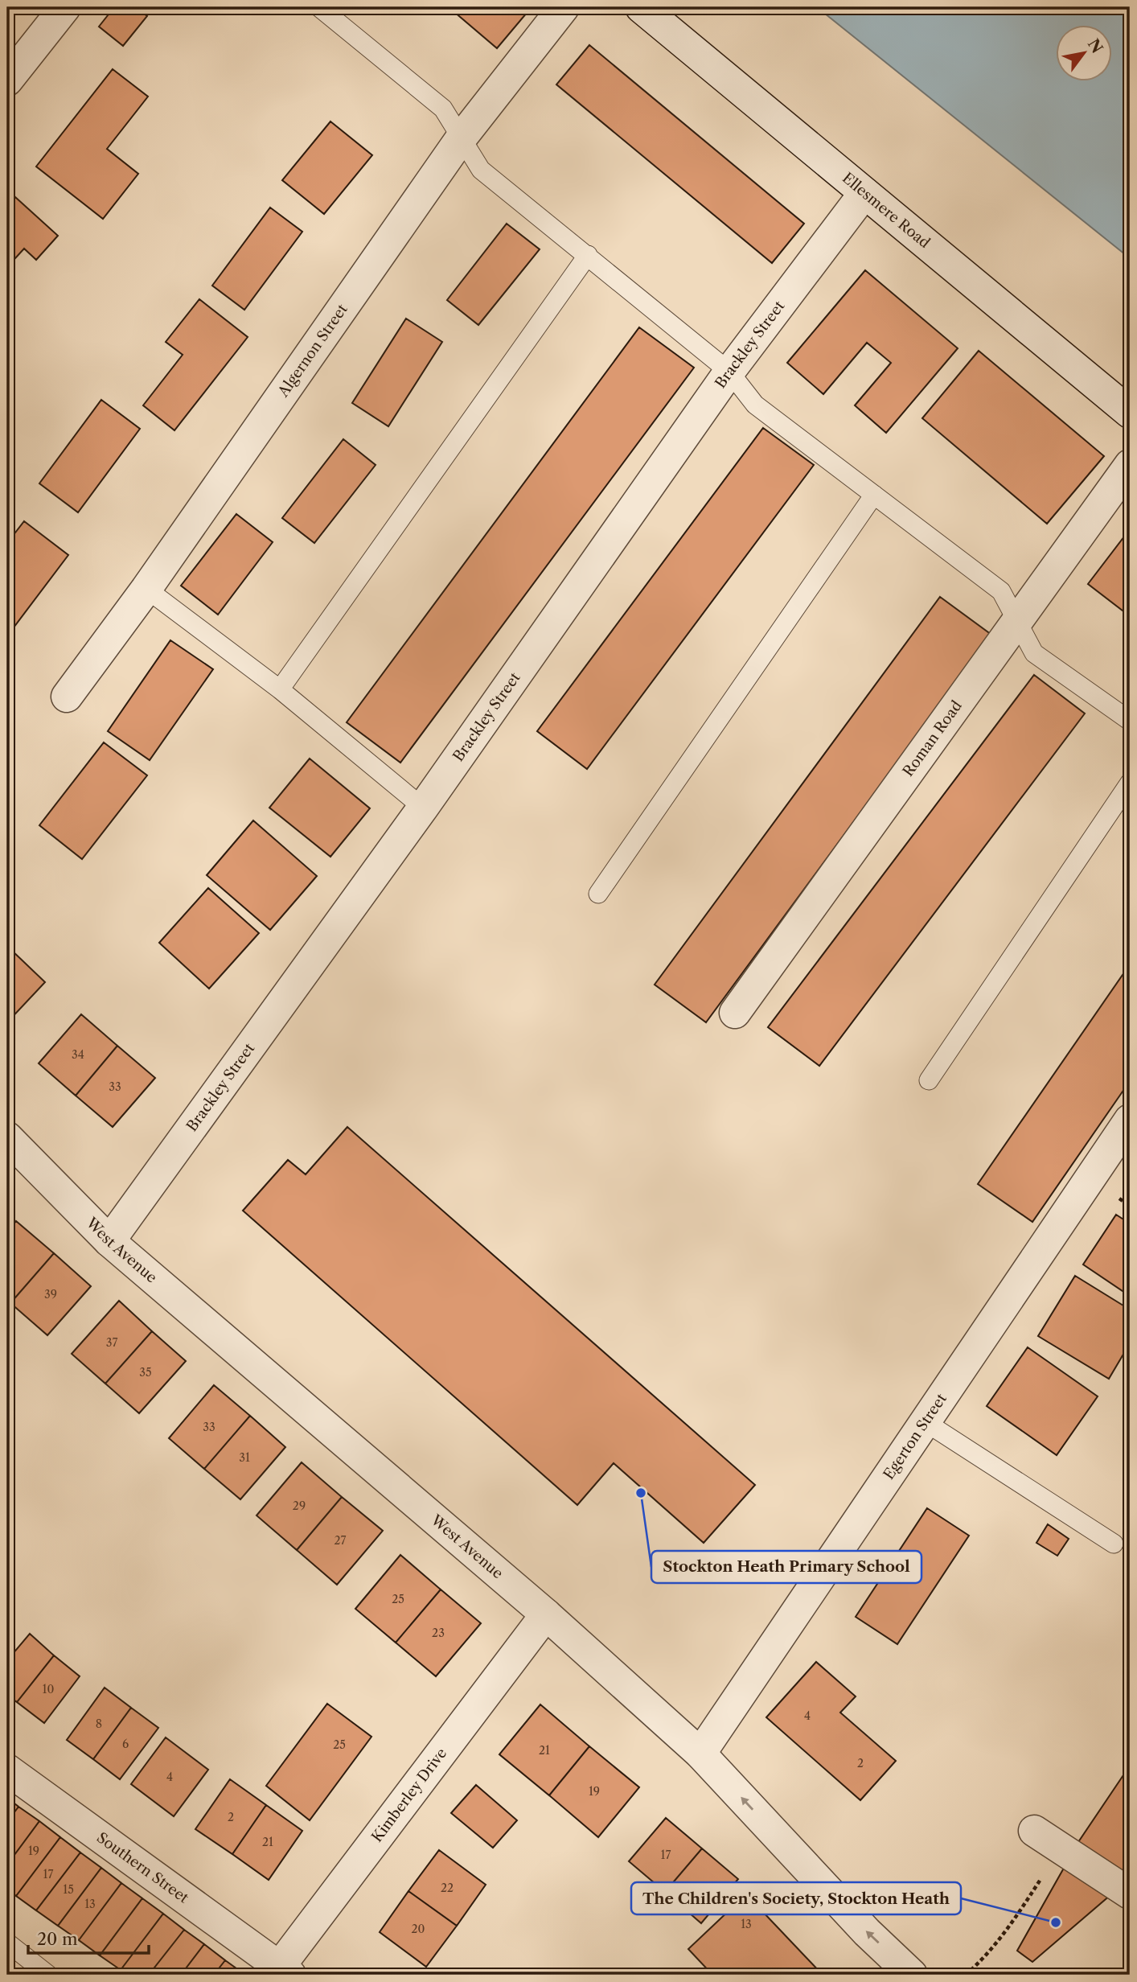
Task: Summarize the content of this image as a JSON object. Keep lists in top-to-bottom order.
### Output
{
  "streets": {
    "street": [
      "Ellesmere Road",
      "Brackley Street",
      "Algernon Street",
      "Roman Road",
      "West Avenue",
      "Egerton Street",
      "Kimberley Drive",
      "Southern Street"
    ]
  },
  "crossings": [
    ["Ellesmere Road", "Brackley Street"],
    ["Brackley Street", "West Avenue"],
    ["West Avenue", "Egerton Street"],
    ["West Avenue", "Kimberley Drive"],
    ["Kimberley Drive", "Southern Street"]
  ],
  "places": ["Stockton Heath Primary School", "The Children's Society, Stockton Heath"],
  "house_numbers": [
    "34",
    "33",
    "39",
    "37",
    "35",
    "33",
    "31",
    "29",
    "27",
    "25",
    "23",
    "10",
    "4",
    "8",
    "6",
    "25",
    "21",
    "2",
    "4",
    "19",
    "2",
    "21",
    "19",
    "17",
    "17",
    "22",
    "15",
    "13",
    "13",
    "20"
  ],
  "scale_bar": "20 m",
  "north": "top right"
}
